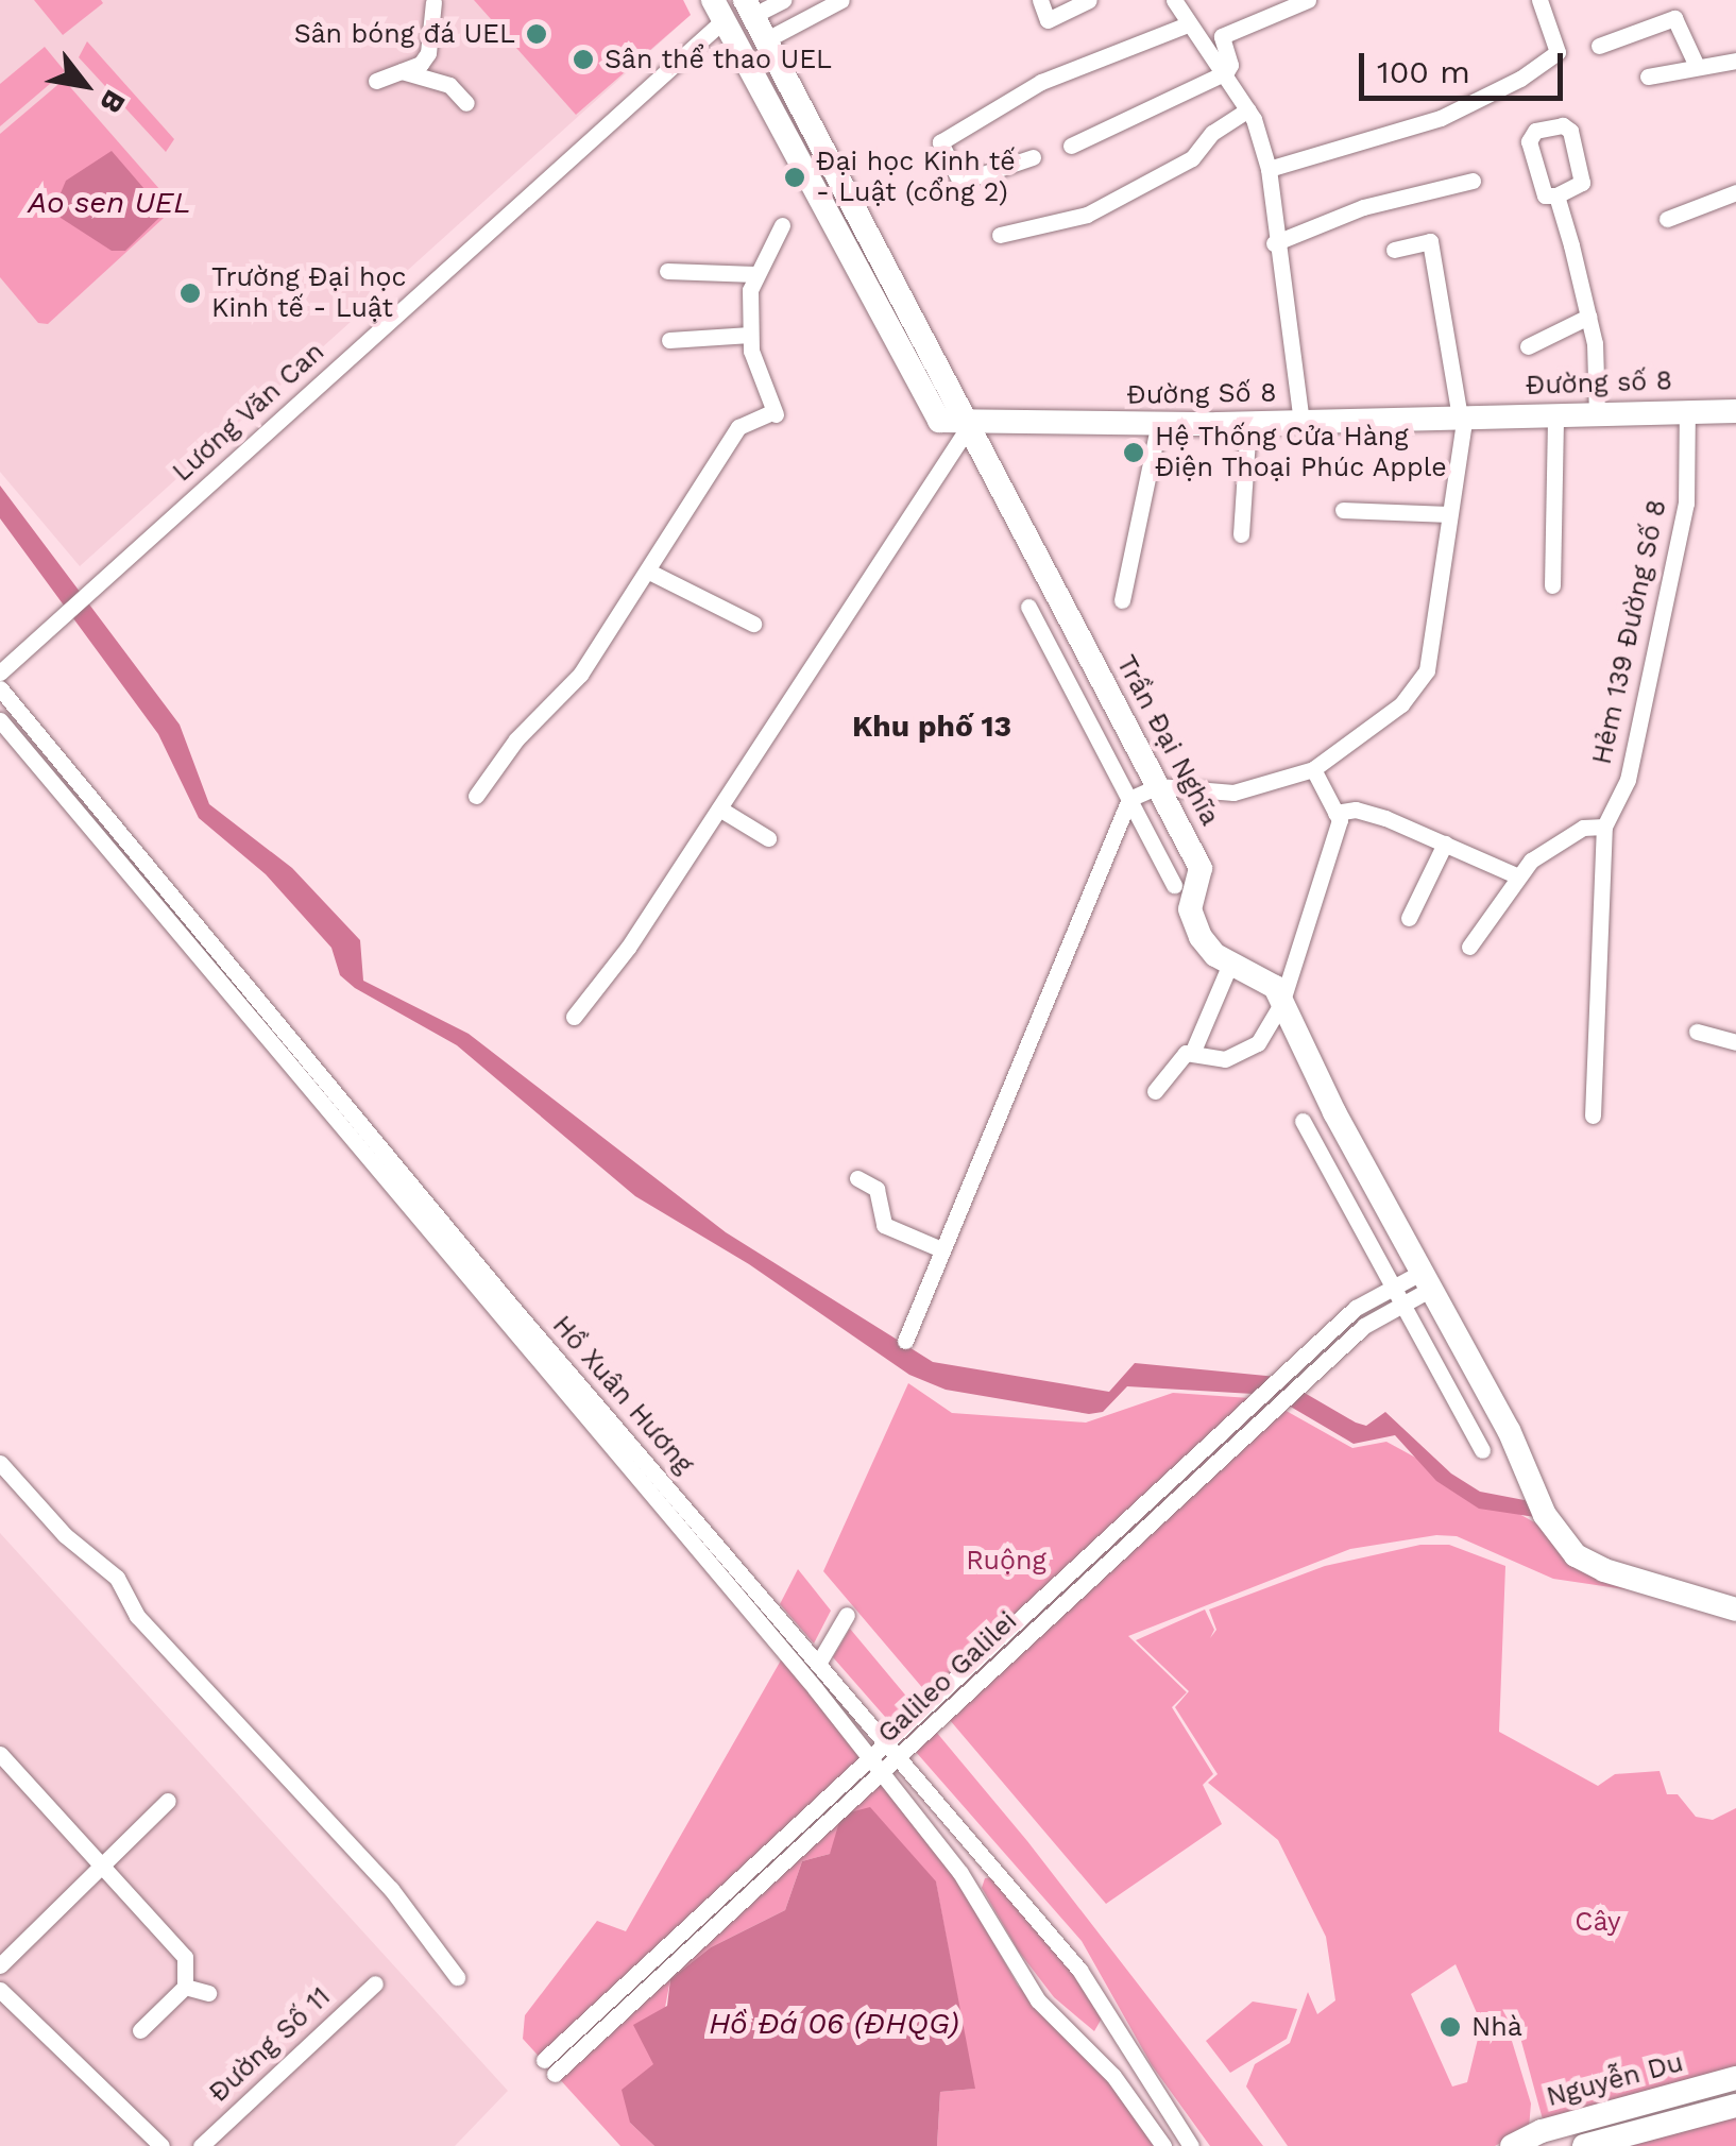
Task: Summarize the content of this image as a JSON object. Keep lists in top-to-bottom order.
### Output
{
  "streets": {
    "street": [
      "Đường số 8",
      "Đường Số 8",
      "Lương Văn Can",
      "Hẻm 139 Đường Số 8",
      "Trần Đại Nghĩa",
      "Hồ Xuân Hương",
      "Galileo Galilei",
      "Đường Số 11",
      "Nguyễn Du"
    ]
  },
  "crossings": [
    ["Đường số 8", "Đường Số 8"],
    ["Đường số 8", "Hẻm 139 Đường Số 8"],
    ["Đường Số 8", "Trần Đại Nghĩa"],
    ["Lương Văn Can", "Trần Đại Nghĩa"],
    ["Trần Đại Nghĩa", "Galileo Galilei"],
    ["Hồ Xuân Hương", "Galileo Galilei"]
  ],
  "districts": ["Khu phố 13"],
  "water": ["Ao sen UEL", "Hồ Đá 06 (ĐHQG)"],
  "parks": ["Ruộng", "Cây"],
  "places": [
    "Sân bóng đá UEL",
    "Sân thể thao UEL",
    "Đại học Kinh tế - Luật (cổng 2)",
    "Trường Đại học Kinh tế - Luật",
    "Hệ Thống Cửa Hàng Điện Thoại Phúc Apple",
    "Nhà"
  ],
  "scale_bar": "100 m",
  "north": "bottom right"
}
